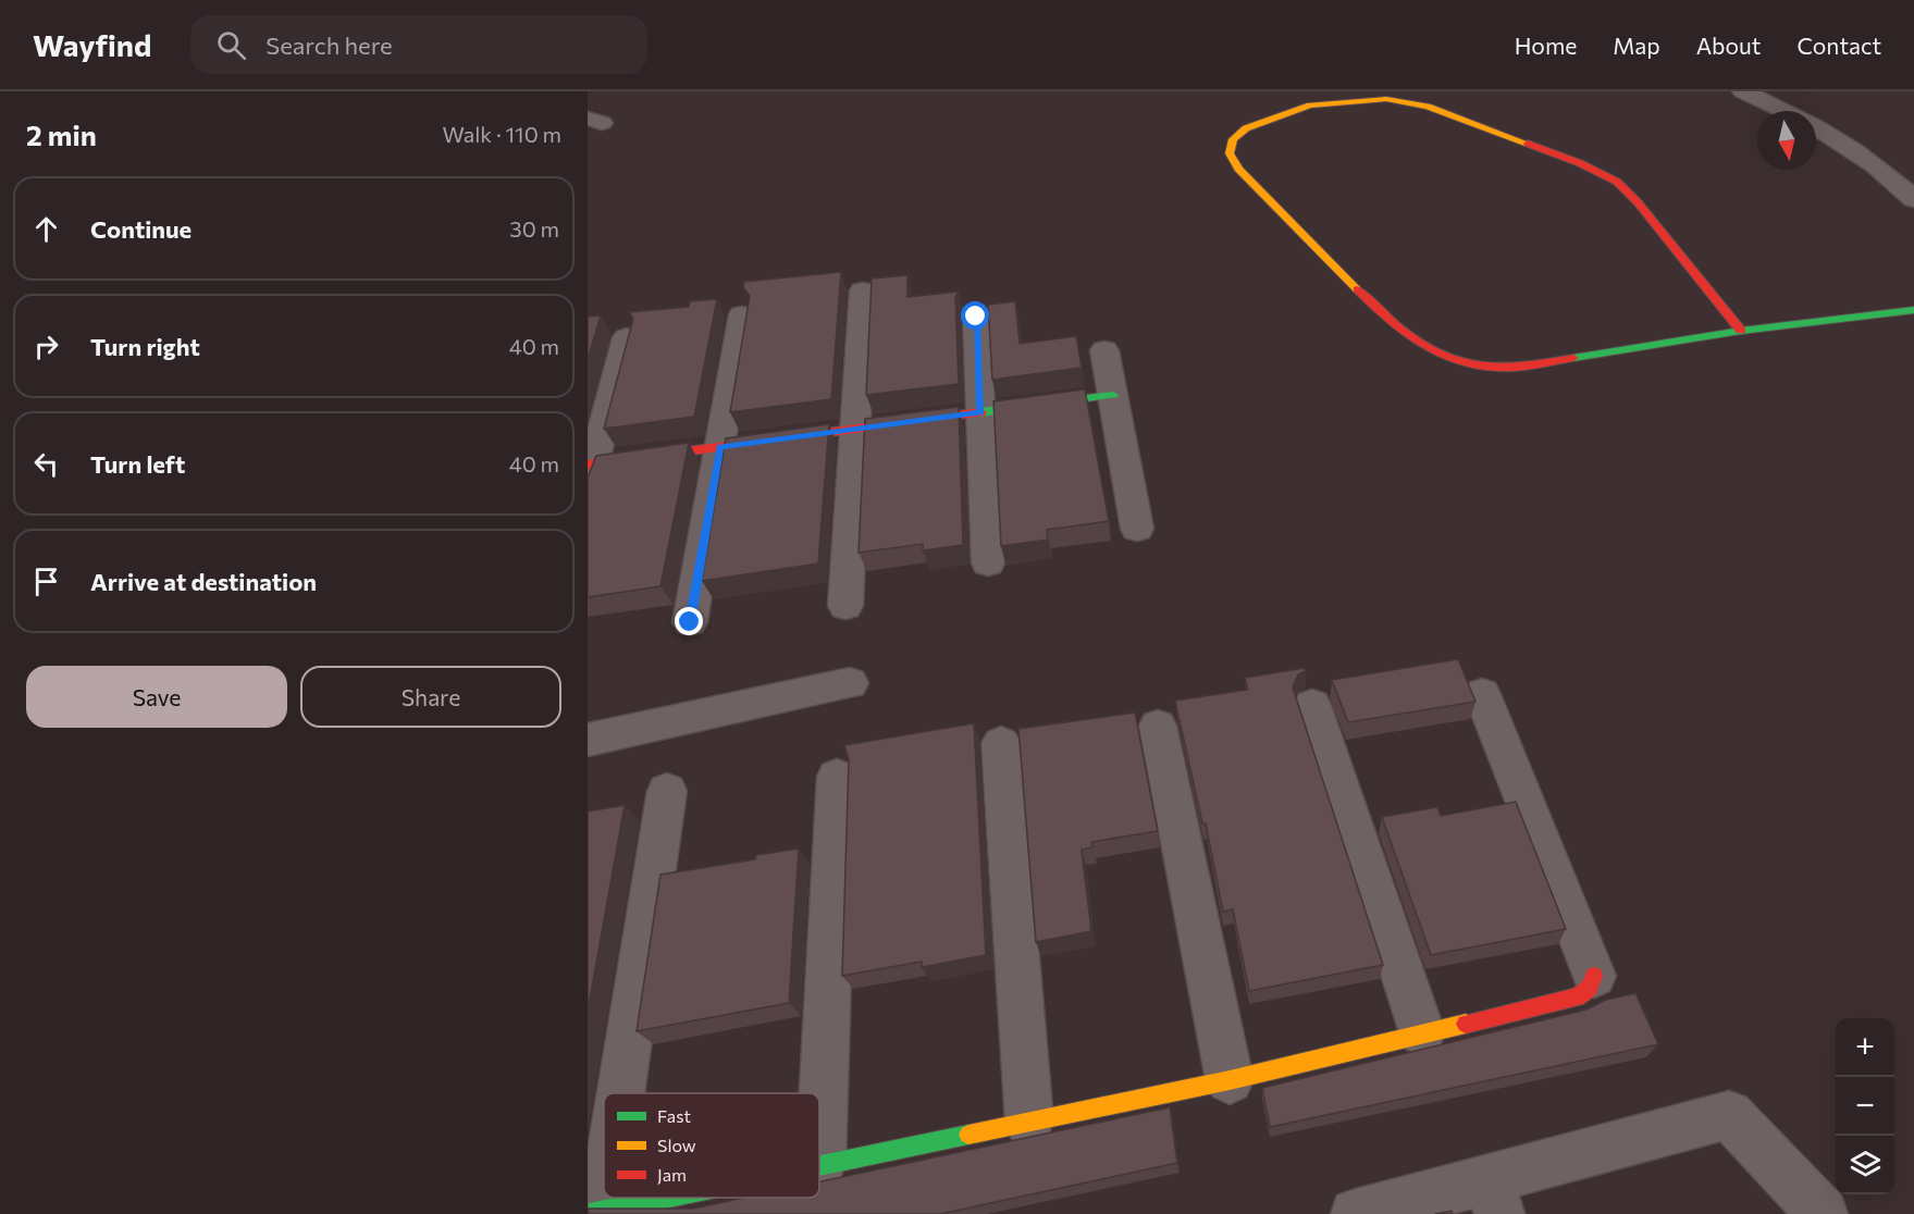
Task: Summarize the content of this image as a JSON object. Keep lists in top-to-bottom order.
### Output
{
  "legend": ["Fast", "Slow", "Jam"],
  "north": "bottom",
  "page": {
    "header": "Wayfind",
    "search": "Search here",
    "nav": [
      "Home",
      "Map",
      "About",
      "Contact"
    ],
    "heading": ["2 min", "Walk · 110 m"],
    "list": [
      ["Continue", "30 m"],
      ["Turn right", "40 m"],
      ["Turn left", "40 m"],
      "Arrive at destination"
    ],
    "buttons": ["Save", "Share"],
    "map_buttons": ["+", "−"]
  }
}
